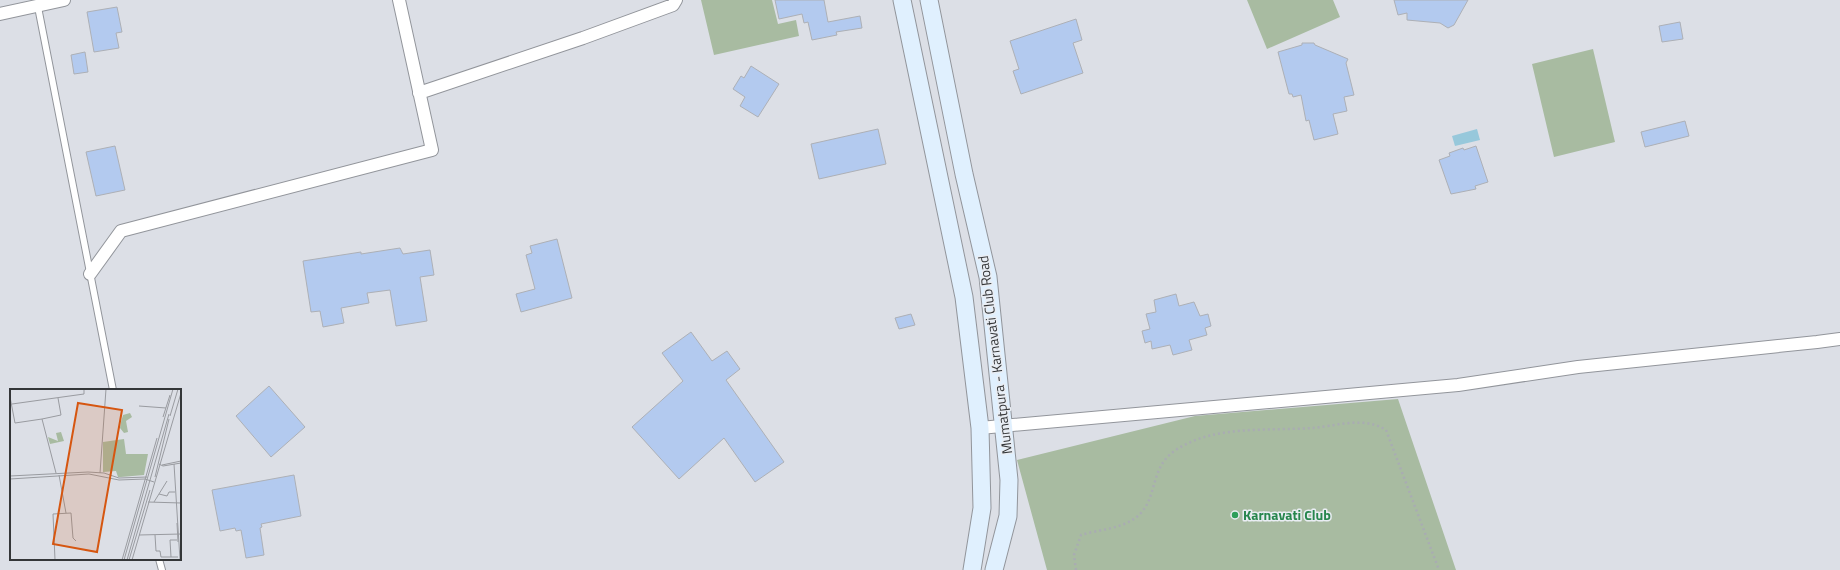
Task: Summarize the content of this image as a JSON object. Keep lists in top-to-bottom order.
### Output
{
  "streets": {
    "street": ["Mumatpura - Karnavati Club Road"]
  },
  "places": ["Karnavati Club"]
}
